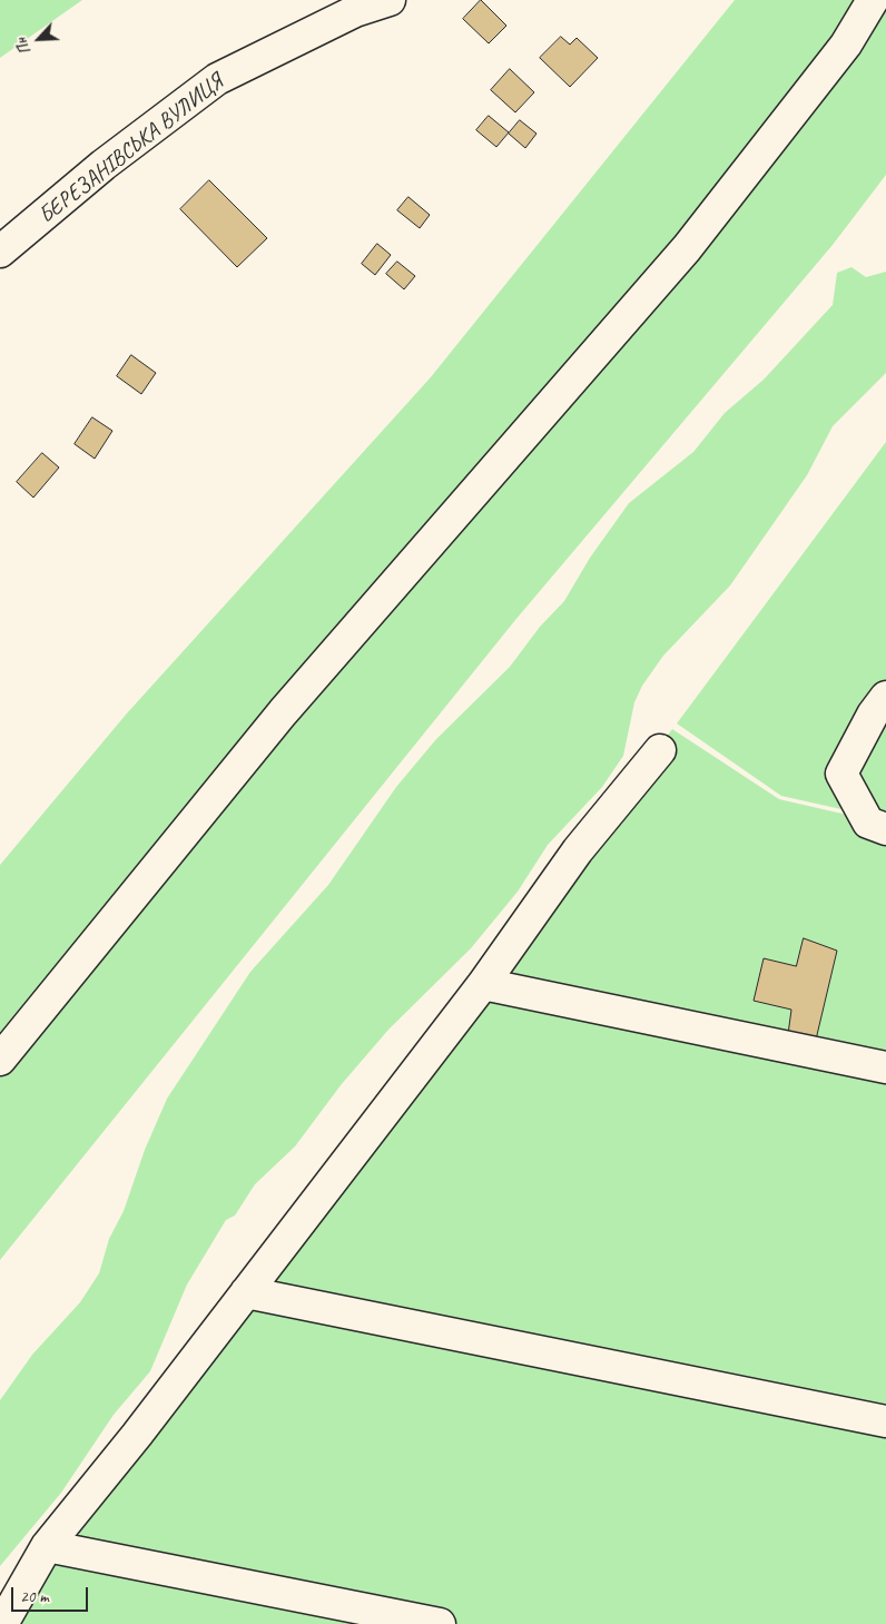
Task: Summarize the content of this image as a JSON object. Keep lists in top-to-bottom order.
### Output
{
  "streets": {
    "lane": ["БЕРЕЗАНІВСЬКА ВУЛИЦЯ"]
  },
  "scale_bar": "20 m",
  "north": "bottom left"
}
